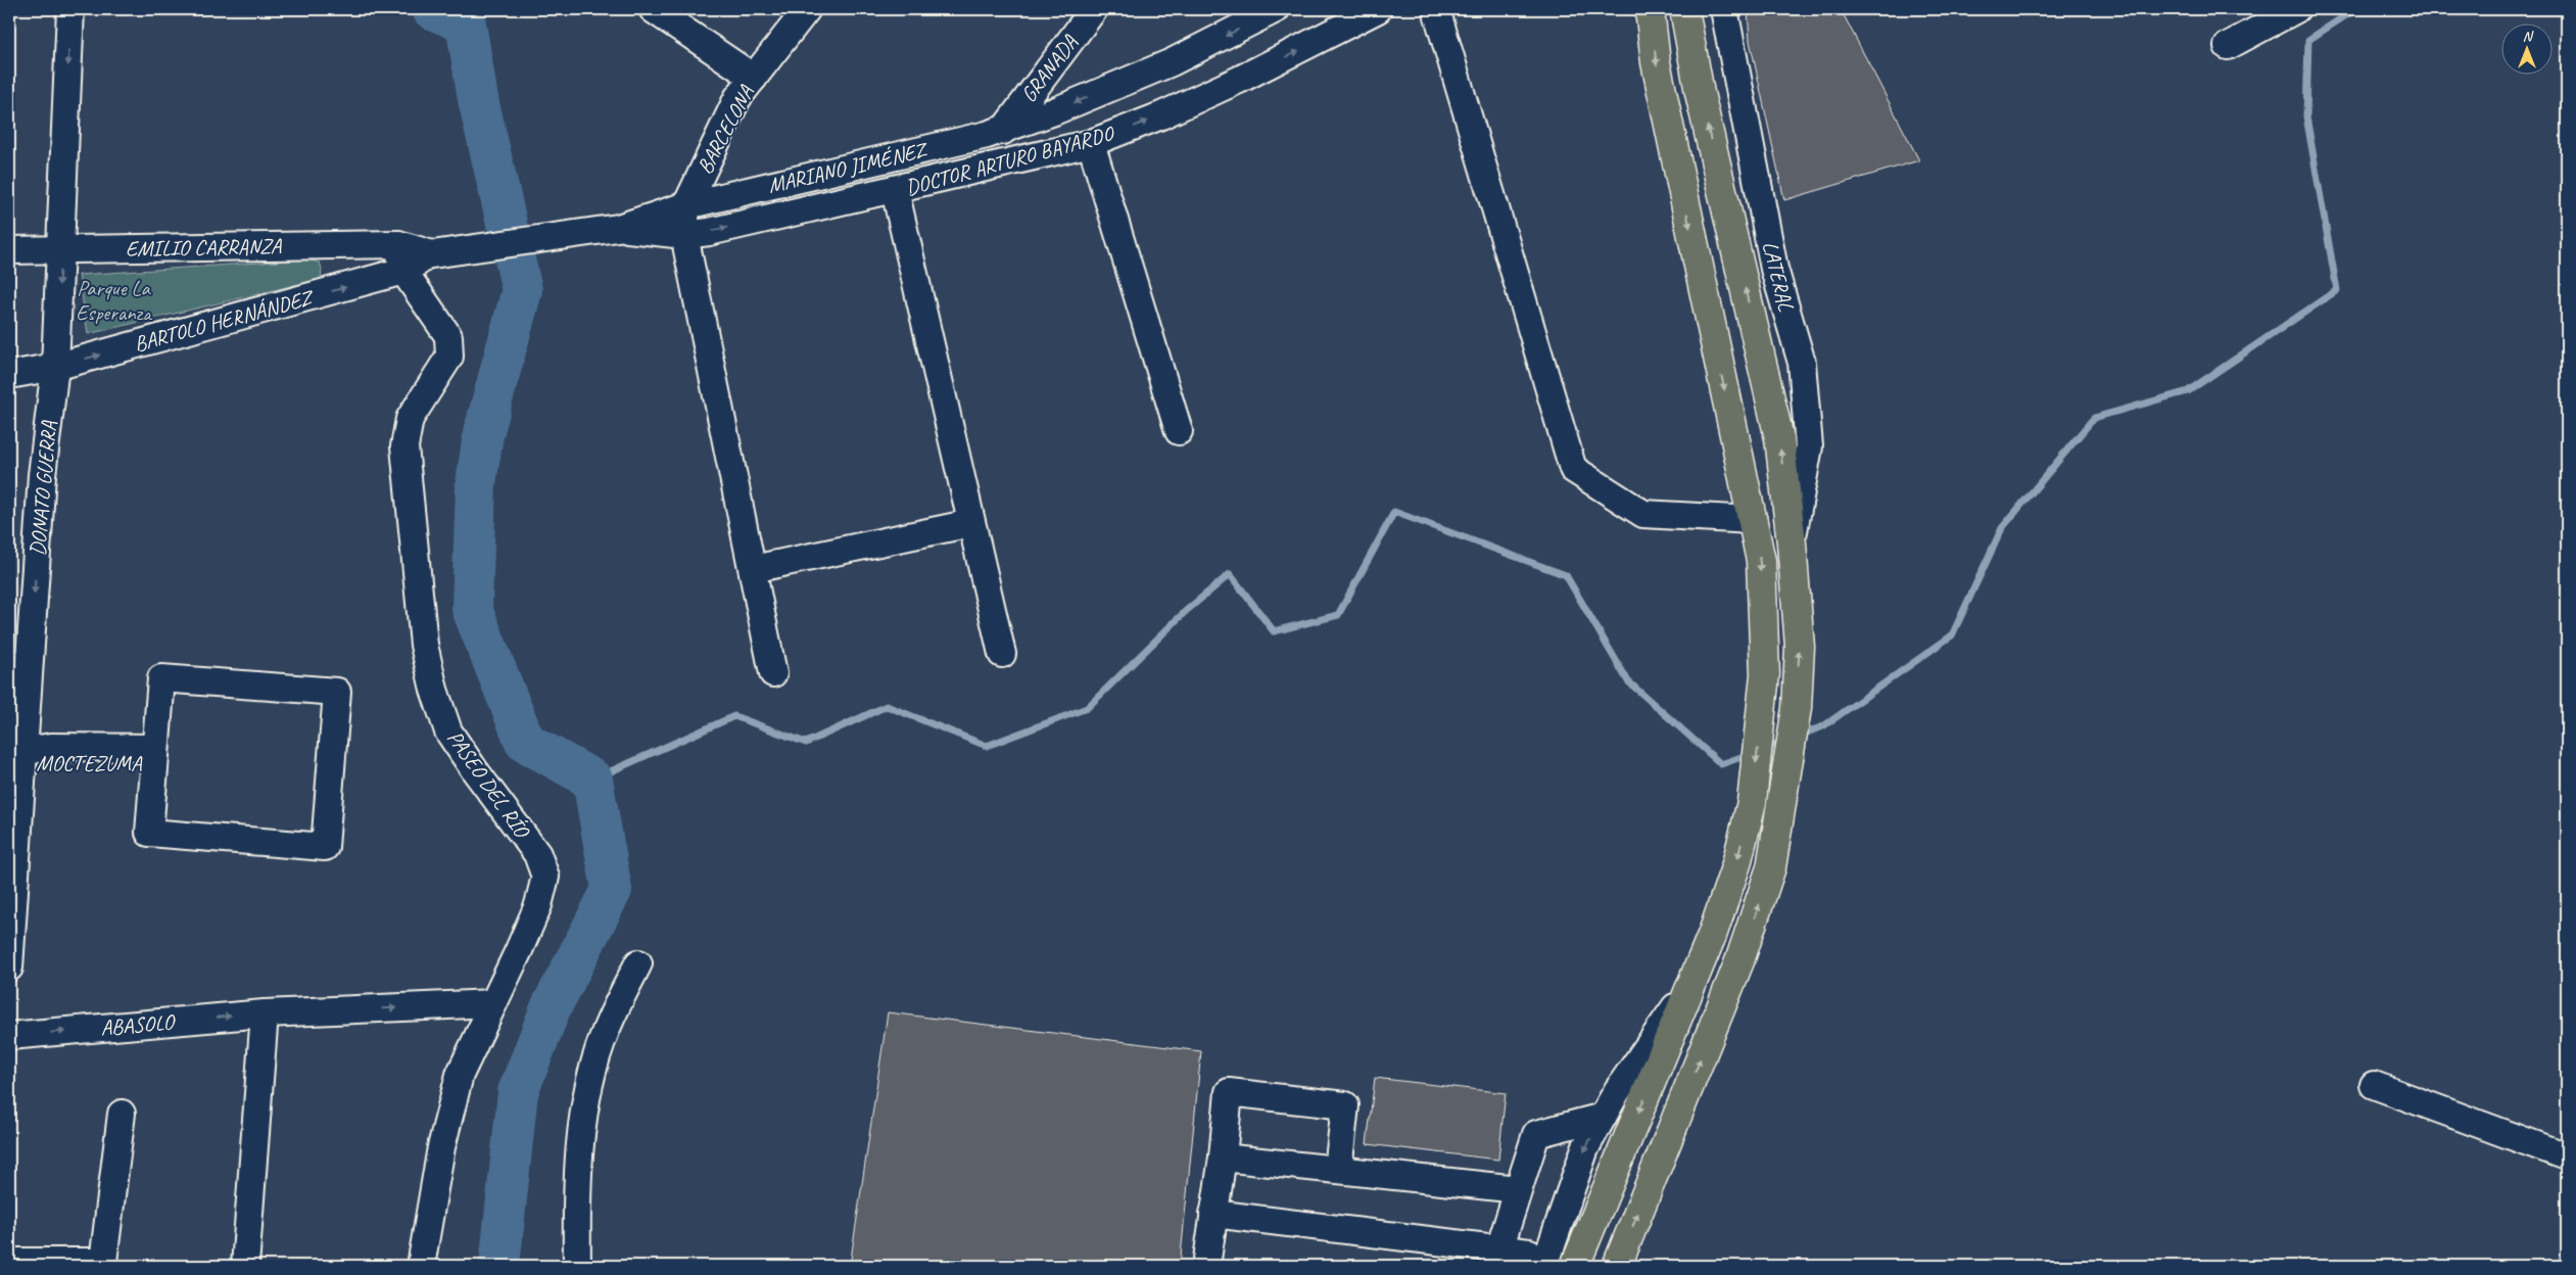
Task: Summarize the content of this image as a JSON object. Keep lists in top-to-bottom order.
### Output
{
  "streets": {
    "street": [
      "GRANADA",
      "BARCELONA",
      "DOCTOR ARTURO BAYARDO",
      "MARIANO JIMÉNEZ",
      "EMILIO CARRANZA",
      "LATERAL",
      "BARTOLO HERNÁNDEZ",
      "DONATO GUERRA",
      "PASEO DEL RÍO",
      "ABASOLO"
    ]
  },
  "crossings": [
    ["GRANADA", "DOCTOR ARTURO BAYARDO"],
    ["GRANADA", "MARIANO JIMÉNEZ"],
    ["BARCELONA", "MARIANO JIMÉNEZ"],
    ["DOCTOR ARTURO BAYARDO", "MARIANO JIMÉNEZ"],
    ["MARIANO JIMÉNEZ", "EMILIO CARRANZA"],
    ["MARIANO JIMÉNEZ", "BARTOLO HERNÁNDEZ"],
    ["MARIANO JIMÉNEZ", "PASEO DEL RÍO"],
    ["EMILIO CARRANZA", "DONATO GUERRA"],
    ["EMILIO CARRANZA", "PASEO DEL RÍO"],
    ["BARTOLO HERNÁNDEZ", "DONATO GUERRA"],
    ["BARTOLO HERNÁNDEZ", "PASEO DEL RÍO"],
    ["PASEO DEL RÍO", "ABASOLO"]
  ],
  "one_way": [
    "DOCTOR ARTURO BAYARDO",
    "BARTOLO HERNÁNDEZ",
    "DONATO GUERRA",
    "ABASOLO"
  ],
  "parks": ["Parque La Esperanza"],
  "north": "top"
}
